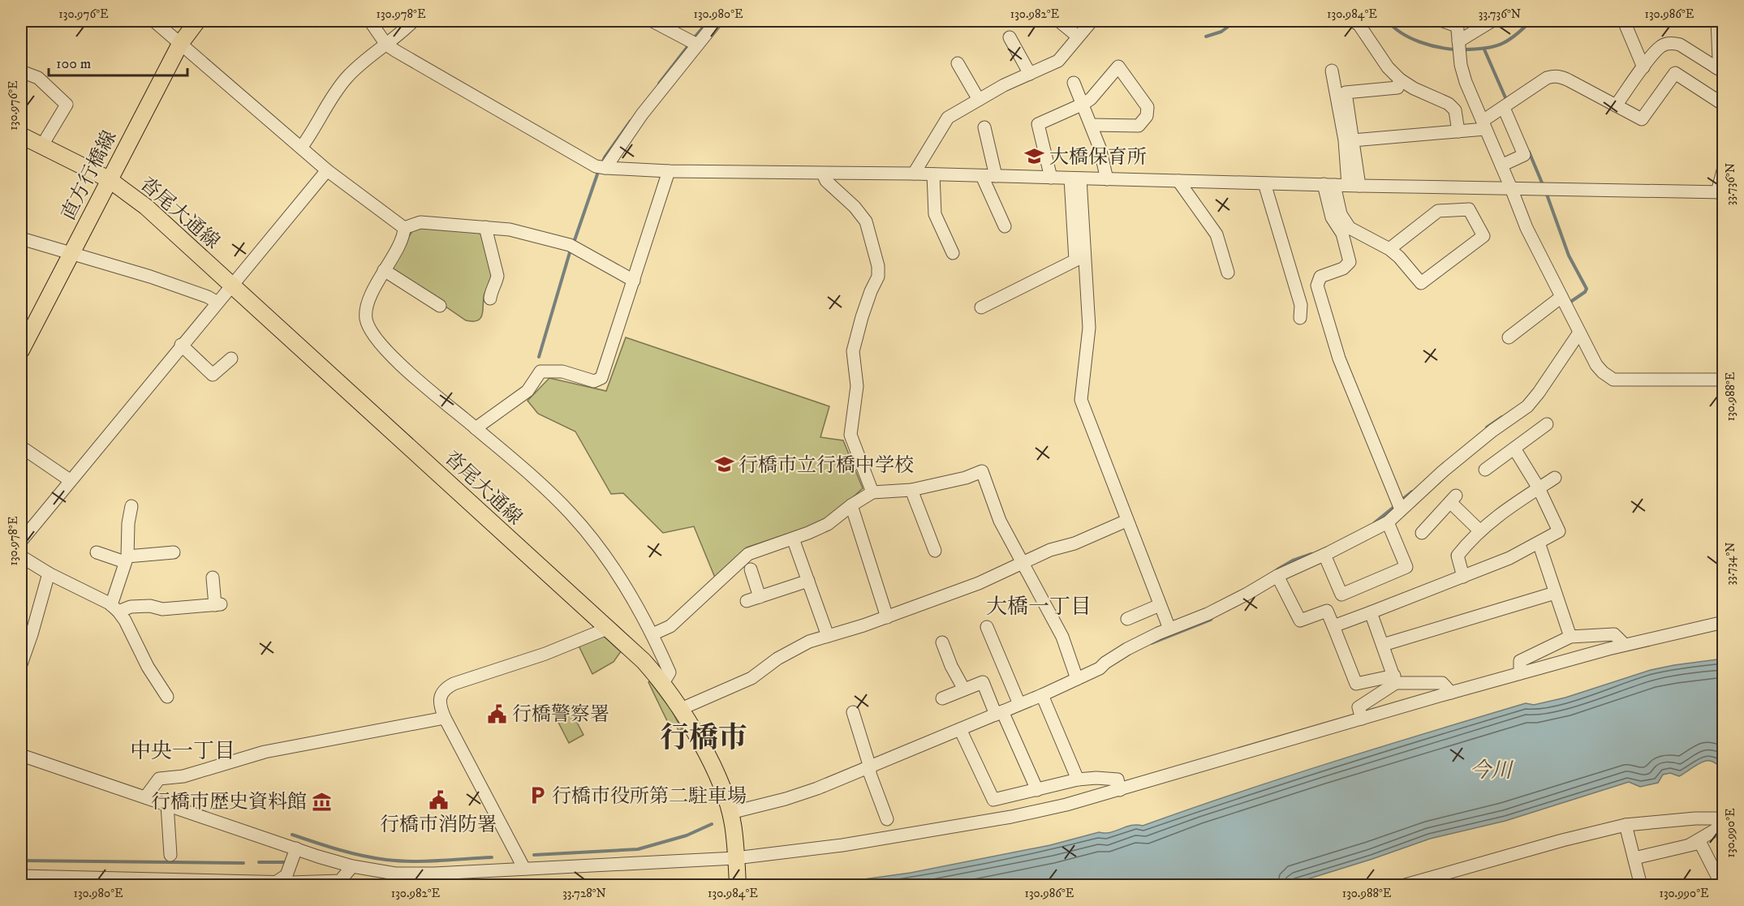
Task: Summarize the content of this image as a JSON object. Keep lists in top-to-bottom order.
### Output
{
  "streets": {
    "main road": ["直方行橋線", "沓尾大通線"]
  },
  "crossings": [
    ["直方行橋線", "沓尾大通線"]
  ],
  "districts": ["大橋一丁目", "行橋市", "中央一丁目"],
  "water": ["今川"],
  "places": {
    "school or university": ["大橋保育所", "行橋市立行橋中学校"],
    "public building": ["行橋警察署", "行橋市消防署"],
    "parking": ["行橋市役所第二駐車場"],
    "museum": ["行橋市歴史資料館"]
  },
  "scale_bar": "100 m",
  "coordinates": [
    "130.976°E",
    "130.978°E",
    "130.980°E",
    "130.982°E",
    "130.984°E",
    "33.736°N",
    "130.986°E",
    "130.988°E",
    "33.734°N",
    "130.990°E",
    "33.728°N"
  ]
}
